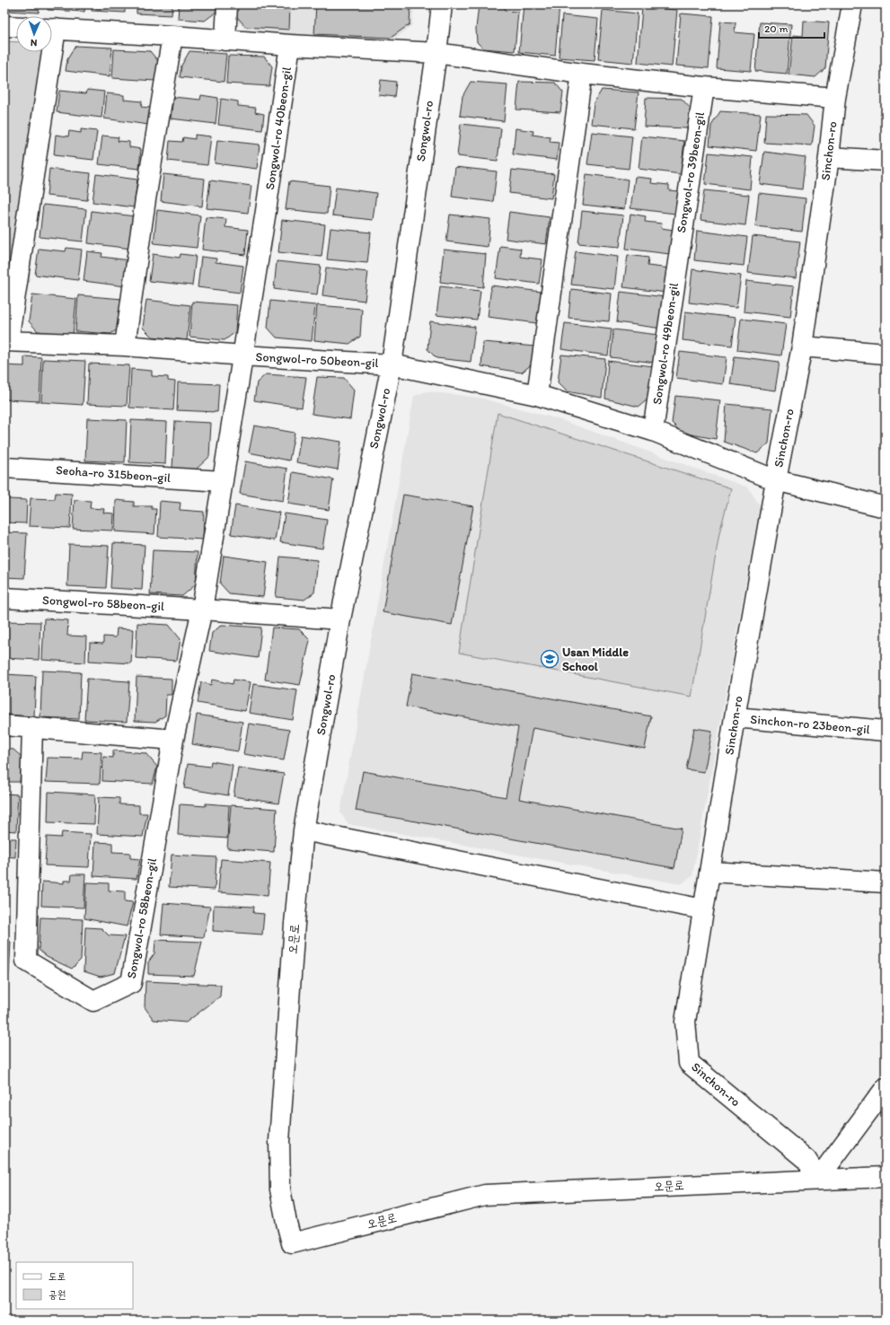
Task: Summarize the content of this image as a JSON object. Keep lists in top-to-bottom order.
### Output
{
  "streets": {
    "street": [
      "Songwol-ro 40beon-gil",
      "Songwol-ro",
      "Sinchon-ro",
      "Songwol-ro 39beon-gil",
      "Songwol-ro 49beon-gil",
      "Songwol-ro 50beon-gil",
      "Seoha-ro 315beon-gil",
      "Songwol-ro 58beon-gil",
      "Sinchon-ro 23beon-gil",
      "오문로"
    ]
  },
  "crossings": [
    ["Songwol-ro 40beon-gil", "Songwol-ro 50beon-gil"],
    ["Songwol-ro", "Songwol-ro 50beon-gil"],
    ["Songwol-ro", "Songwol-ro 58beon-gil"],
    ["Songwol-ro", "오문로"],
    ["Sinchon-ro", "Sinchon-ro 23beon-gil"],
    ["Sinchon-ro", "오문로"],
    ["Songwol-ro 39beon-gil", "Songwol-ro 49beon-gil"],
    ["Songwol-ro 50beon-gil", "Seoha-ro 315beon-gil"],
    ["Songwol-ro 50beon-gil", "Songwol-ro 58beon-gil"],
    ["Seoha-ro 315beon-gil", "Songwol-ro 58beon-gil"]
  ],
  "places": {
    "school or university": ["Usan Middle School"]
  },
  "legend": ["도로", "공원"],
  "scale_bar": "20 m",
  "north": "bottom"
}
